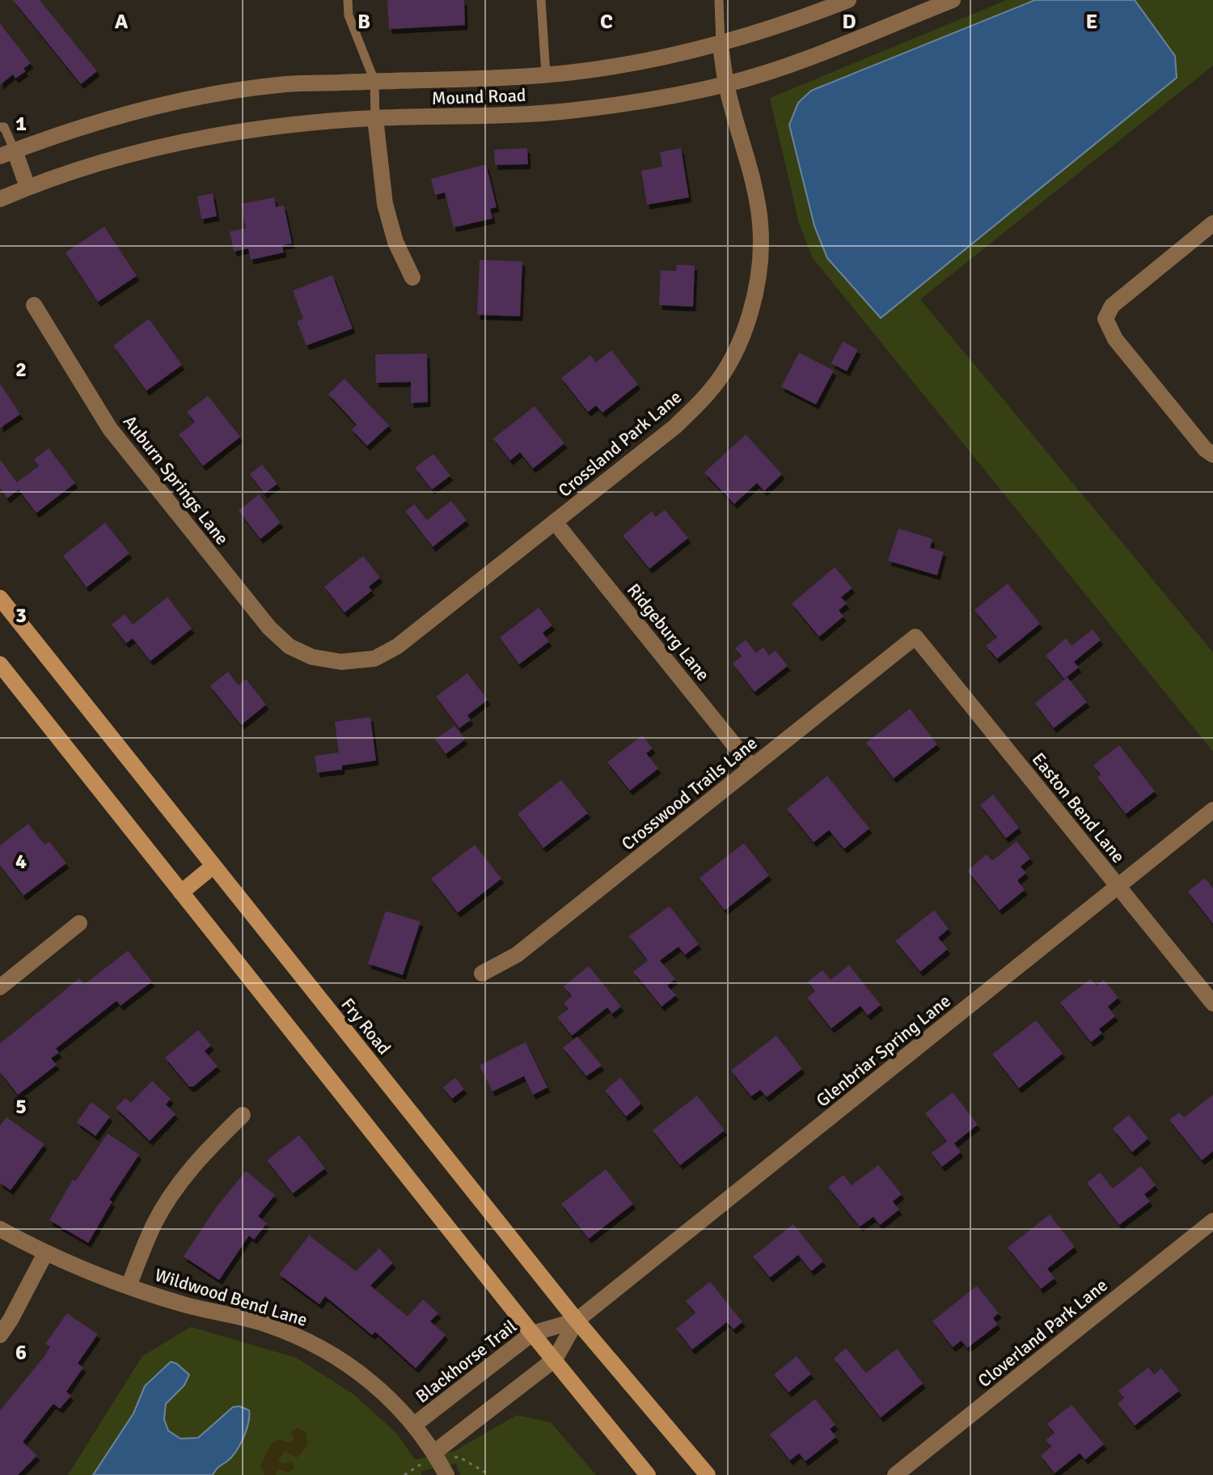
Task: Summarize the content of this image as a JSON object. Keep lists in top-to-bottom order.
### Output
{
  "streets": {
    "main road": ["Fry Road"],
    "street": [
      "Mound Road",
      "Crossland Park Lane",
      "Auburn Springs Lane",
      "Ridgeburg Lane",
      "Crosswood Trails Lane",
      "Easton Bend Lane",
      "Glenbriar Spring Lane",
      "Wildwood Bend Lane",
      "Cloverland Park Lane",
      "Blackhorse Trail"
    ]
  },
  "crossings": [
    ["Mound Road", "Crossland Park Lane"],
    ["Crossland Park Lane", "Auburn Springs Lane"],
    ["Crossland Park Lane", "Ridgeburg Lane"],
    ["Ridgeburg Lane", "Crosswood Trails Lane"],
    ["Crosswood Trails Lane", "Easton Bend Lane"],
    ["Easton Bend Lane", "Glenbriar Spring Lane"],
    ["Fry Road", "Glenbriar Spring Lane"],
    ["Fry Road", "Blackhorse Trail"],
    ["Glenbriar Spring Lane", "Blackhorse Trail"],
    ["Wildwood Bend Lane", "Blackhorse Trail"]
  ],
  "grid": {
    "columns": [
      "A",
      "B",
      "C",
      "D",
      "E"
    ],
    "rows": [
      "1",
      "2",
      "3",
      "4",
      "5",
      "6"
    ]
  }
}
